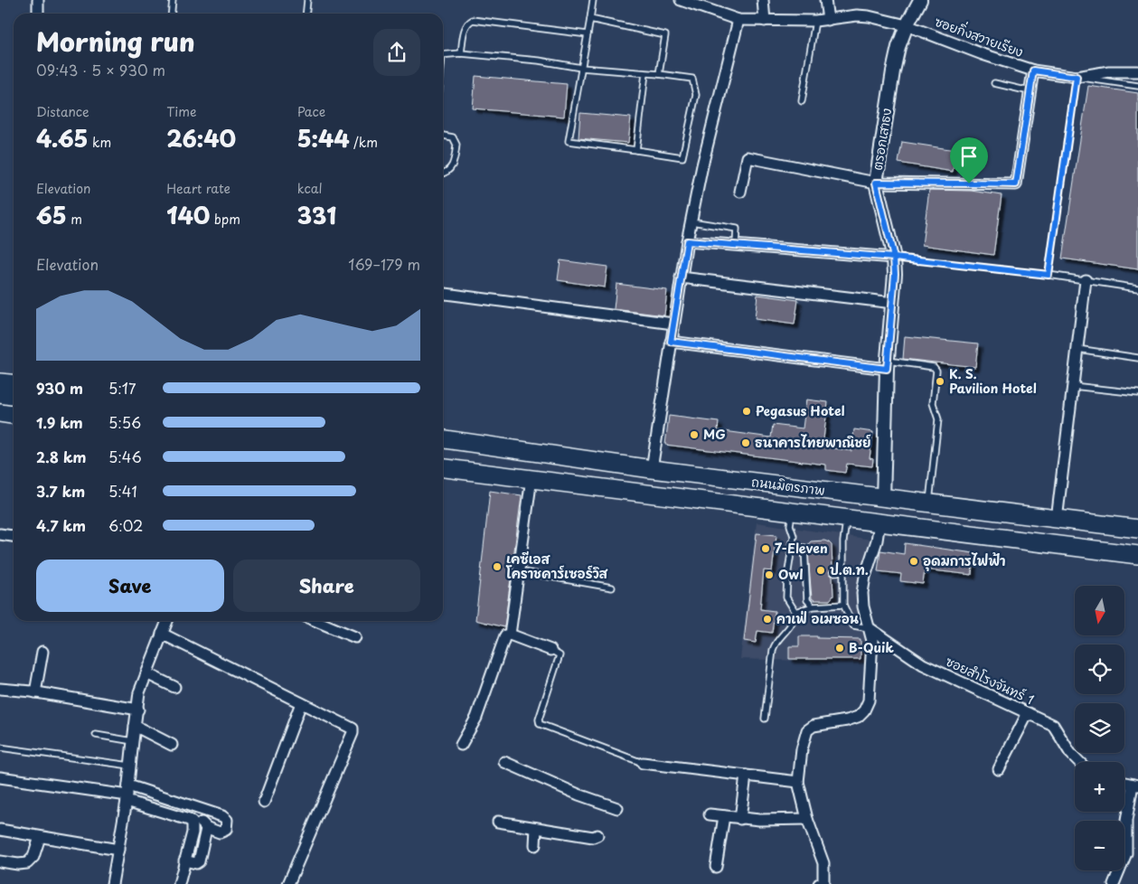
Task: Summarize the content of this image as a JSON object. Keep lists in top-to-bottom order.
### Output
{
  "streets": {
    "highway": ["ถนนมิตรภาพ"],
    "street": ["ซอยกิ่งสวายเรียง", "ตรอกเสาธง", "ซอยสำโรงจันทร์ 1"]
  },
  "crossings": [
    ["ซอยกิ่งสวายเรียง", "ตรอกเสาธง"],
    ["ตรอกเสาธง", "ถนนมิตรภาพ"]
  ],
  "places": [
    "K. S. Pavilion Hotel",
    "Pegasus Hotel",
    "MG",
    "ธนาคารไทยพาณิชย์",
    "7-Eleven",
    "อุดมการไฟฟ้า",
    "เคซีเอส โคราชคาร์เซอร์วิส",
    "ป.ต.ท.",
    "Owl",
    "คาเฟ่ อเมซอน",
    "B-Quik"
  ],
  "north": "bottom",
  "page": {
    "heading": ["Morning run", "09:43 · 5 × 930 m"],
    "stats": [
      ["Distance", "4.65 km"],
      ["Time", "26:40"],
      ["Pace", "5:44 /km"],
      ["Elevation", "65 m"],
      ["Heart rate", "140 bpm"],
      ["kcal", "331"]
    ],
    "chart": ["Elevation", "169–179 m"],
    "list": [
      {
        "name": "930 m",
        "note": "5:17"
      },
      {
        "name": "1.9 km",
        "note": "5:56"
      },
      {
        "name": "2.8 km",
        "note": "5:46"
      },
      {
        "name": "3.7 km",
        "note": "5:41"
      },
      {
        "name": "4.7 km",
        "note": "6:02"
      }
    ],
    "buttons": ["Save", "Share"],
    "map_buttons": ["+", "−"]
  }
}
